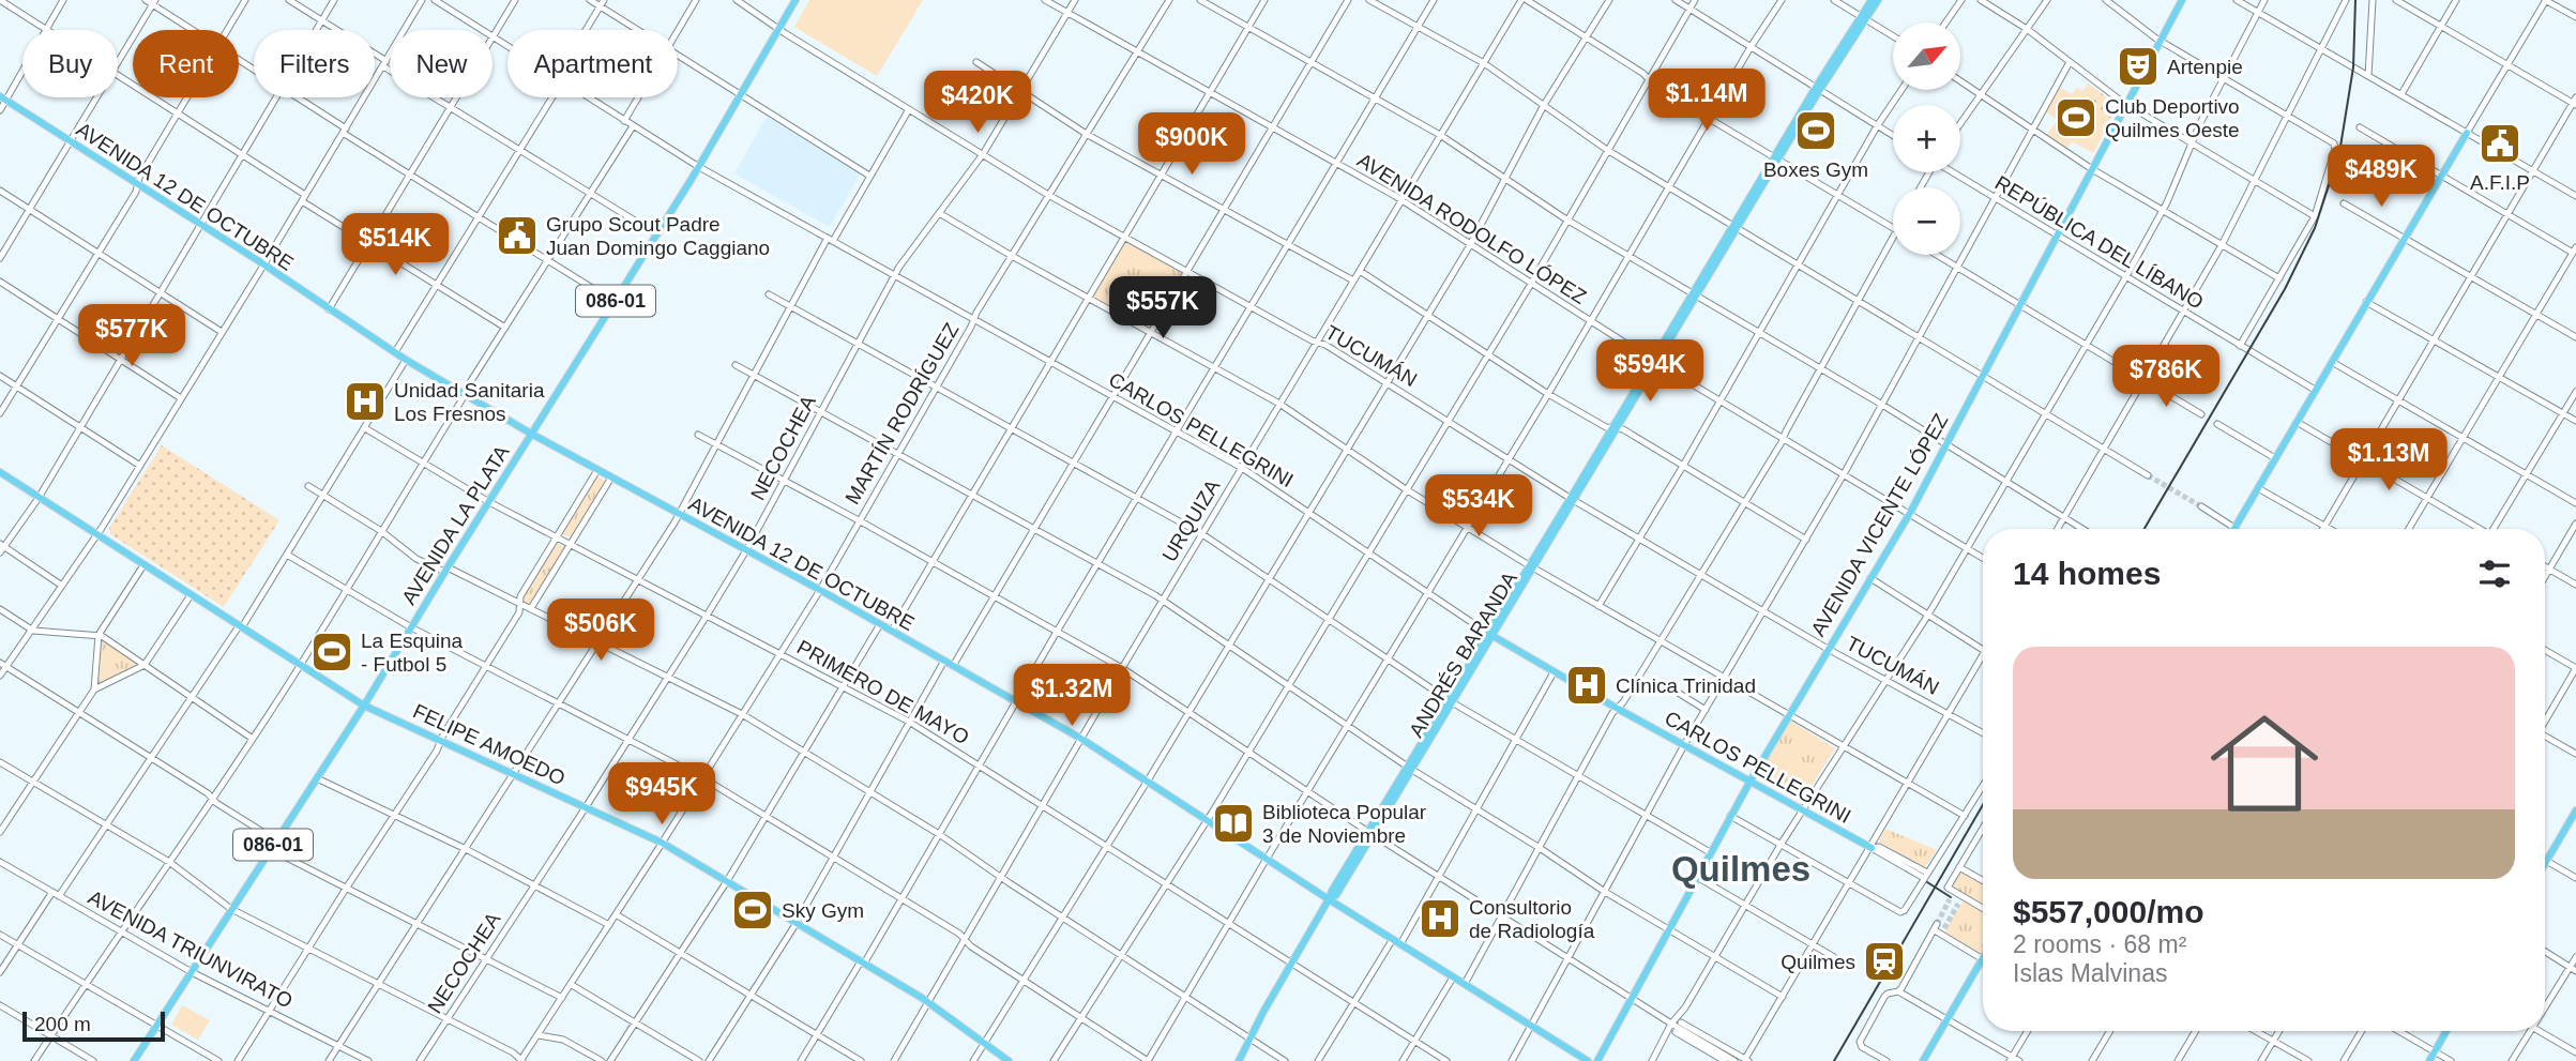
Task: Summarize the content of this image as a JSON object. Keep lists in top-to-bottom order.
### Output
{
  "streets": {
    "main road": [
      "AVENIDA 12 DE OCTUBRE",
      "086-01",
      "CARLOS PELLEGRINI",
      "AVENIDA LA PLATA",
      "AVENIDA VICENTE LÓPEZ",
      "ANDRÉS BARANDA",
      "FELIPE AMOEDO"
    ],
    "street": [
      "AVENIDA RODOLFO LÓPEZ",
      "REPÚBLICA DEL LÍBANO",
      "TUCUMÁN",
      "MARTÍN RODRÍGUEZ",
      "NECOCHEA",
      "URQUIZA",
      "PRIMERO DE MAYO",
      "AVENIDA TRIUNVIRATO"
    ]
  },
  "crossings": [
    ["AVENIDA 12 DE OCTUBRE", "MARTÍN RODRÍGUEZ"],
    ["AVENIDA 12 DE OCTUBRE", "NECOCHEA"],
    ["AVENIDA 12 DE OCTUBRE", "URQUIZA"],
    ["AVENIDA 12 DE OCTUBRE", "AVENIDA LA PLATA"],
    ["AVENIDA 12 DE OCTUBRE", "ANDRÉS BARANDA"],
    ["AVENIDA RODOLFO LÓPEZ", "MARTÍN RODRÍGUEZ"],
    ["AVENIDA RODOLFO LÓPEZ", "NECOCHEA"],
    ["AVENIDA RODOLFO LÓPEZ", "URQUIZA"],
    ["AVENIDA RODOLFO LÓPEZ", "AVENIDA VICENTE LÓPEZ"],
    ["AVENIDA RODOLFO LÓPEZ", "ANDRÉS BARANDA"],
    ["REPÚBLICA DEL LÍBANO", "AVENIDA VICENTE LÓPEZ"],
    ["TUCUMÁN", "MARTÍN RODRÍGUEZ"],
    ["TUCUMÁN", "NECOCHEA"],
    ["TUCUMÁN", "URQUIZA"],
    ["TUCUMÁN", "AVENIDA LA PLATA"],
    ["TUCUMÁN", "AVENIDA VICENTE LÓPEZ"],
    ["TUCUMÁN", "ANDRÉS BARANDA"],
    ["MARTÍN RODRÍGUEZ", "CARLOS PELLEGRINI"],
    ["MARTÍN RODRÍGUEZ", "PRIMERO DE MAYO"],
    ["MARTÍN RODRÍGUEZ", "FELIPE AMOEDO"],
    ["CARLOS PELLEGRINI", "NECOCHEA"],
    ["CARLOS PELLEGRINI", "URQUIZA"],
    ["CARLOS PELLEGRINI", "AVENIDA LA PLATA"],
    ["CARLOS PELLEGRINI", "AVENIDA VICENTE LÓPEZ"],
    ["CARLOS PELLEGRINI", "ANDRÉS BARANDA"],
    ["NECOCHEA", "PRIMERO DE MAYO"],
    ["NECOCHEA", "FELIPE AMOEDO"],
    ["URQUIZA", "PRIMERO DE MAYO"],
    ["URQUIZA", "FELIPE AMOEDO"],
    ["AVENIDA LA PLATA", "PRIMERO DE MAYO"],
    ["AVENIDA LA PLATA", "FELIPE AMOEDO"],
    ["AVENIDA LA PLATA", "AVENIDA TRIUNVIRATO"],
    ["ANDRÉS BARANDA", "PRIMERO DE MAYO"]
  ],
  "districts": ["Quilmes"],
  "places": {
    "theatre": ["Artenpie"],
    "sports": [
      "Club Deportivo Quilmes Oeste",
      "Boxes Gym",
      "La Esquina - Futbol 5",
      "Sky Gym"
    ],
    "public building": ["A.F.I.P", "Grupo Scout Padre Juan Domingo Caggiano"],
    "hospital": ["Unidad Sanitaria Los Fresnos", "Clínica Trinidad", "Consultorio de Radiología"],
    "library": ["Biblioteca Popular 3 de Noviembre"],
    "station": ["Quilmes"]
  },
  "scale_bar": "200 m",
  "north": "top right",
  "page": {
    "map_buttons": ["+", "−"],
    "chip": [
      "Buy",
      "Rent",
      "Filters",
      "New",
      "Apartment"
    ],
    "price": [
      "$1.14M",
      "$420K",
      "$900K",
      "$489K",
      "$514K",
      "$557K",
      "$577K",
      "$594K",
      "$786K",
      "$1.13M",
      "$534K",
      "$506K",
      "$1.32M",
      "$945K"
    ],
    "heading": "14 homes",
    "list": [
      {
        "name": "$557,000/mo",
        "note": "2 rooms · 68 m² · Islas Malvinas"
      }
    ],
    "scale": "200 m"
  }
}
